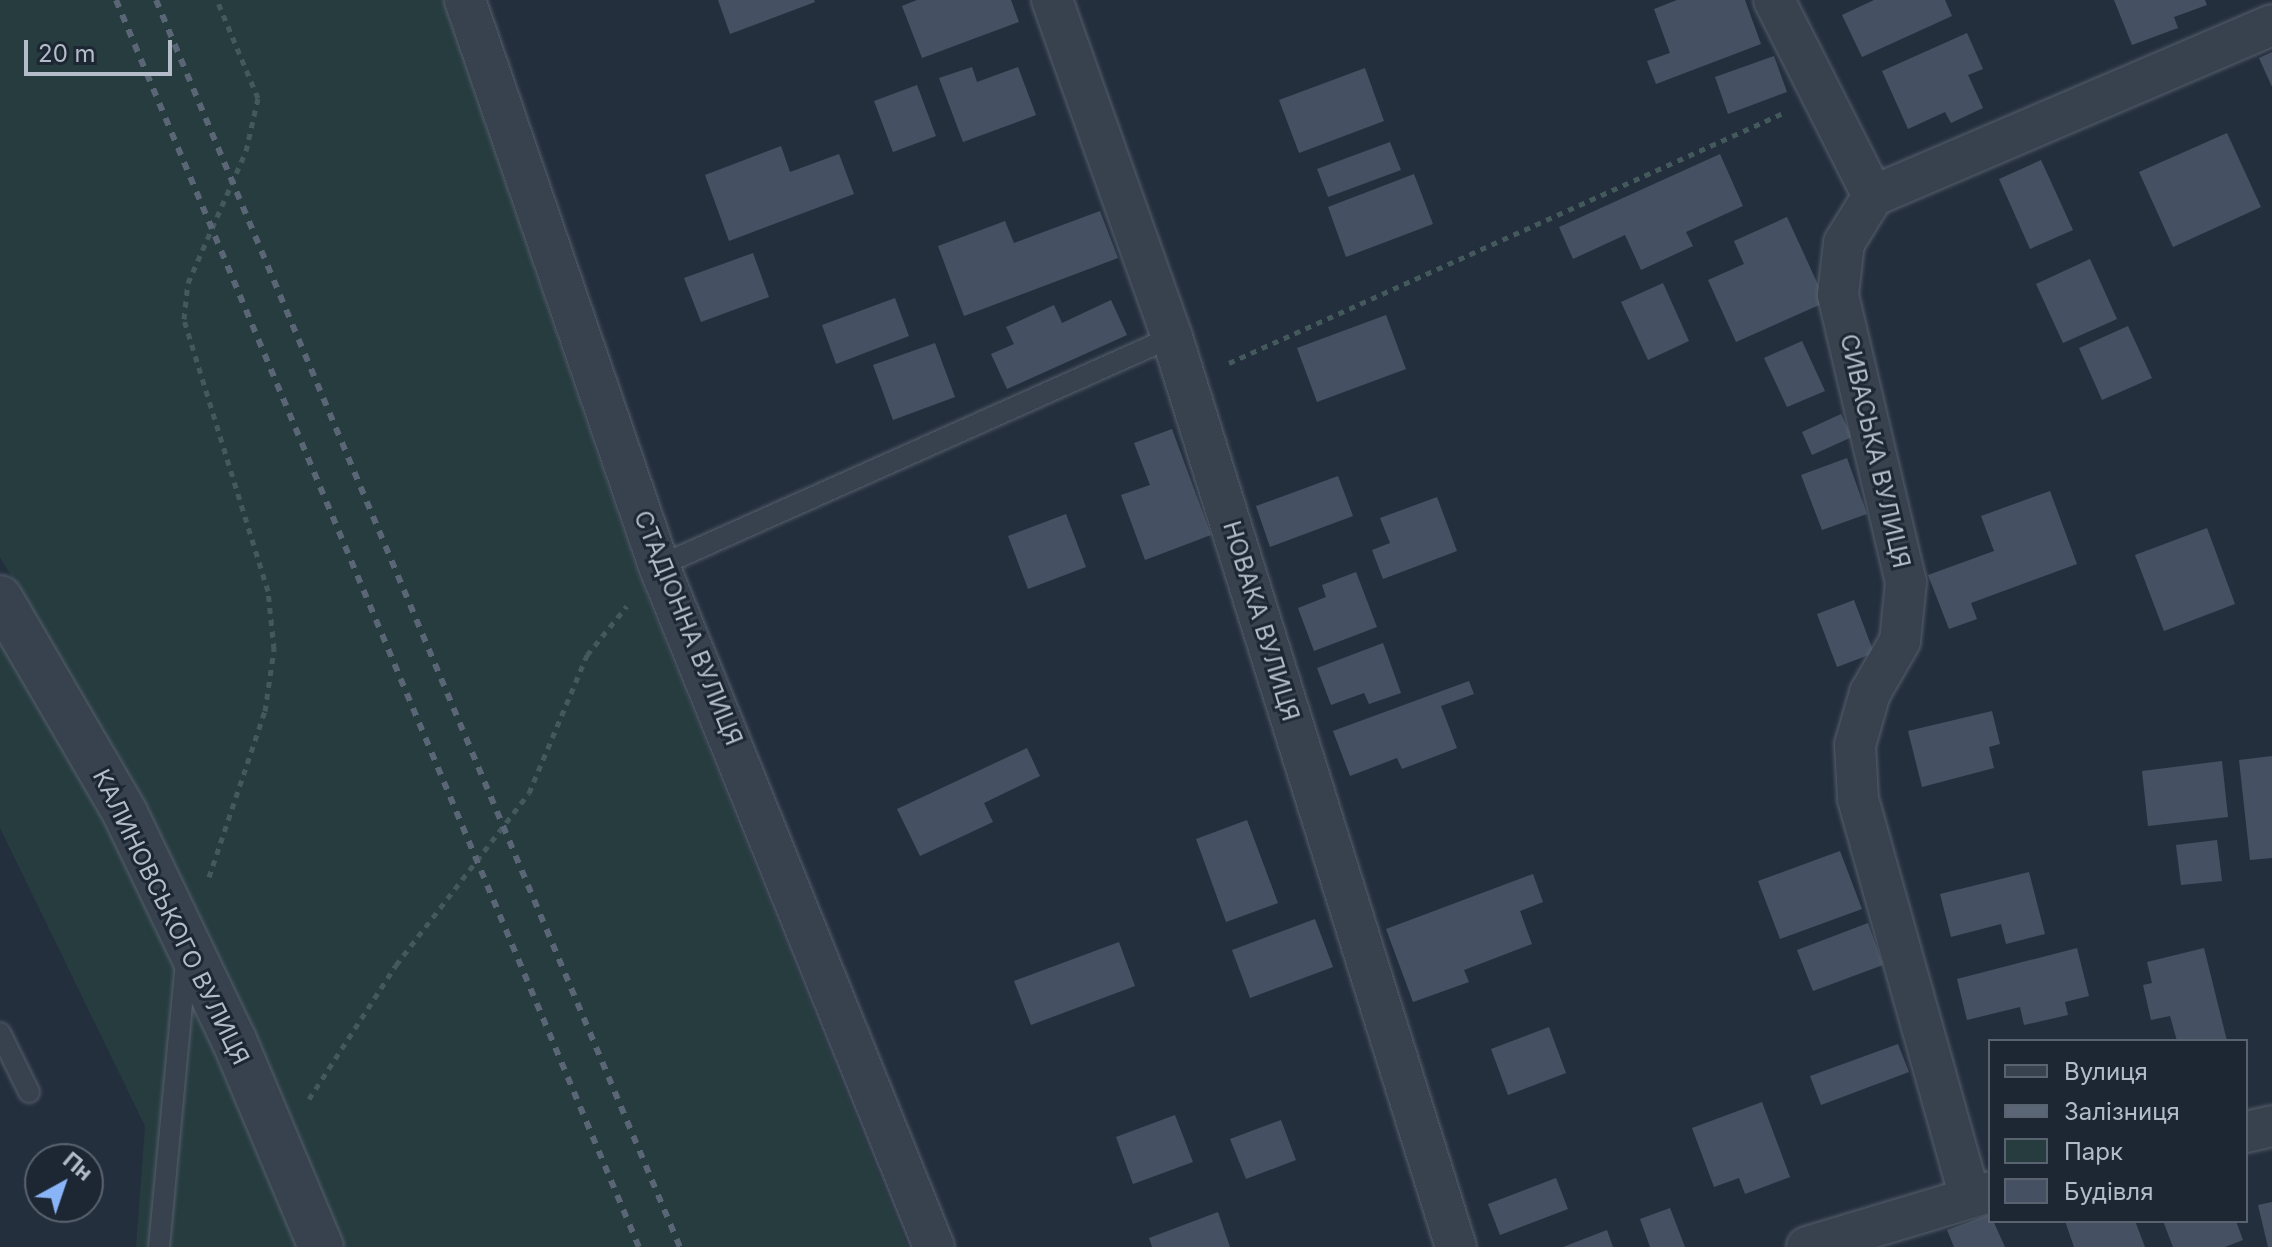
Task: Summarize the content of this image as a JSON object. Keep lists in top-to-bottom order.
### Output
{
  "streets": {
    "street": [
      "СИВАСЬКА ВУЛИЦЯ",
      "НОВАКА ВУЛИЦЯ",
      "СТАДІОННА ВУЛИЦЯ",
      "КАЛИНОВСЬКОГО ВУЛИЦЯ"
    ]
  },
  "legend": [
    "Вулиця",
    "Залізниця",
    "Парк",
    "Будівля"
  ],
  "scale_bar": "20 m",
  "north": "top right"
}
